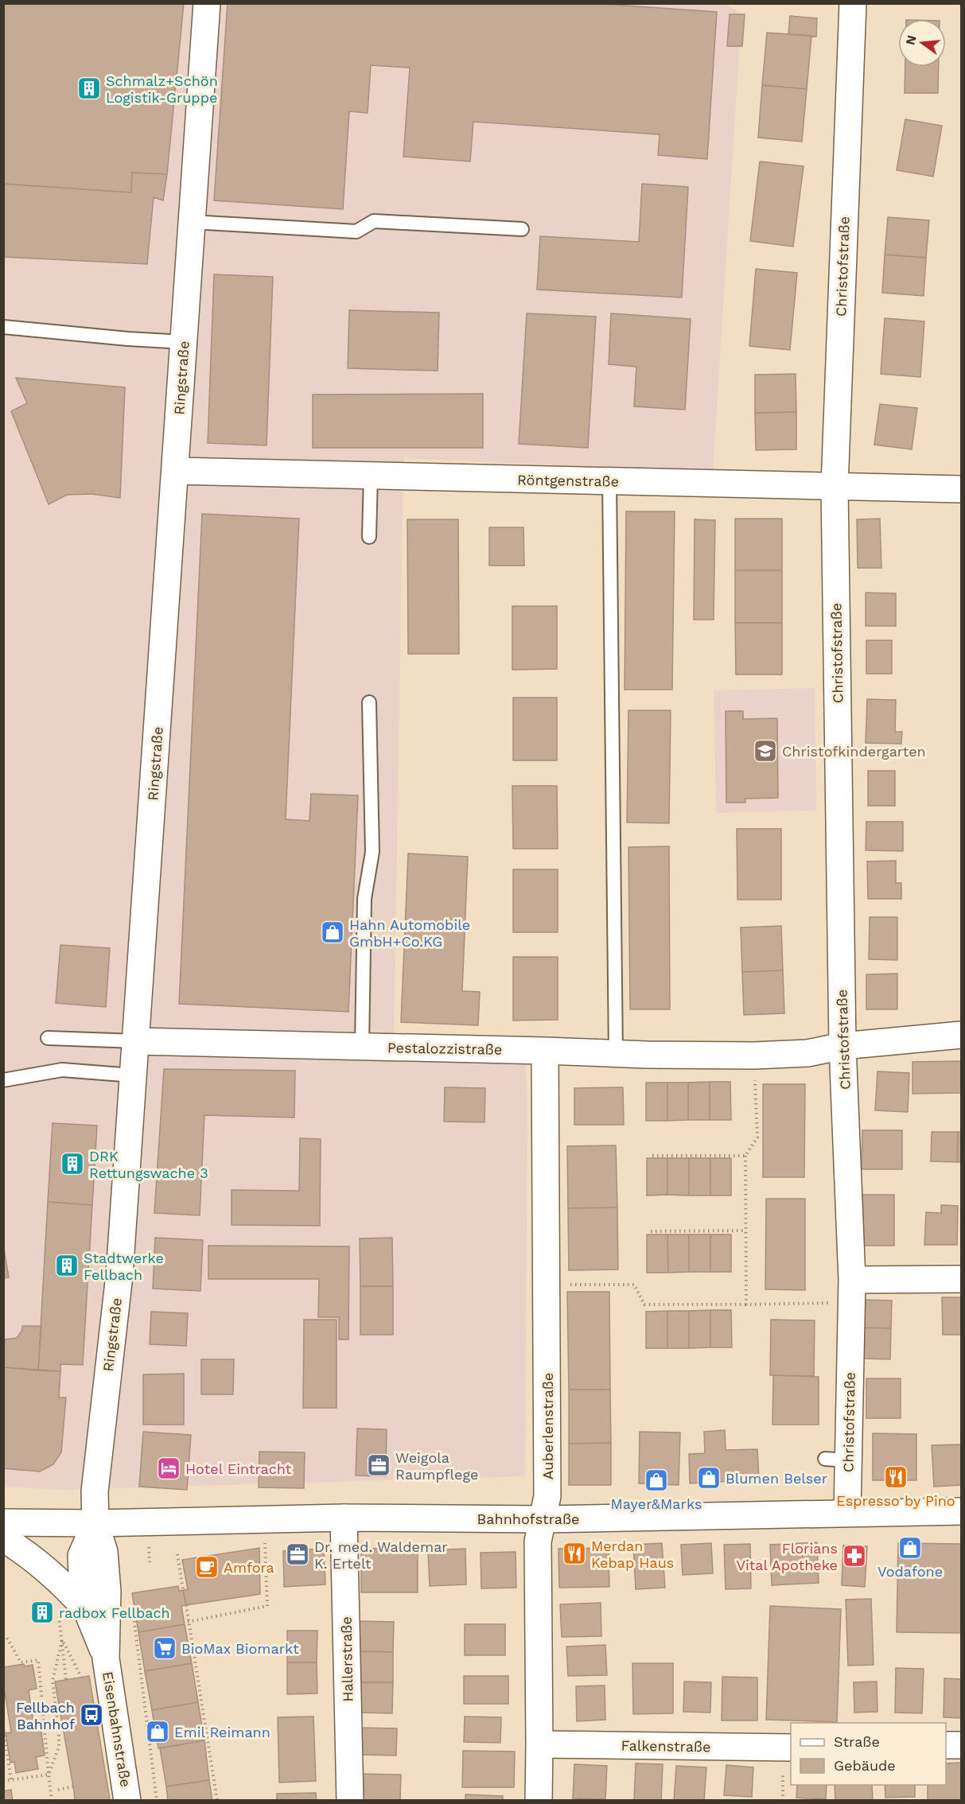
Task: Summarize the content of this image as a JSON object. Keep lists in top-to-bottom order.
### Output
{
  "streets": {
    "street": [
      "Christofstraße",
      "Ringstraße",
      "Röntgenstraße",
      "Pestalozzistraße",
      "Auberlenstraße",
      "Bahnhofstraße",
      "Hallerstraße",
      "Eisenbahnstraße",
      "Falkenstraße"
    ]
  },
  "crossings": [
    ["Christofstraße", "Röntgenstraße"],
    ["Christofstraße", "Pestalozzistraße"],
    ["Christofstraße", "Bahnhofstraße"],
    ["Ringstraße", "Röntgenstraße"],
    ["Ringstraße", "Pestalozzistraße"],
    ["Ringstraße", "Bahnhofstraße"],
    ["Ringstraße", "Eisenbahnstraße"],
    ["Pestalozzistraße", "Auberlenstraße"],
    ["Auberlenstraße", "Bahnhofstraße"],
    ["Auberlenstraße", "Falkenstraße"],
    ["Bahnhofstraße", "Hallerstraße"],
    ["Bahnhofstraße", "Eisenbahnstraße"]
  ],
  "places": {
    "building": [
      "Schmalz+Schön Logistik-Gruppe",
      "DRK Rettungswache 3",
      "Stadtwerke Fellbach",
      "radbox Fellbach"
    ],
    "school or university": ["Christofkindergarten"],
    "shop": [
      "Hahn Automobile GmbH+Co.KG",
      "Blumen Belser",
      "Mayer&Marks",
      "Vodafone",
      "Emil Reimann"
    ],
    "office": ["Weigola Raumpflege", "Dr. med. Waldemar K. Ertelt"],
    "hotel": ["Hotel Eintracht"],
    "restaurant": ["Espresso by Pino", "Merdan Kebap Haus"],
    "pharmacy": ["Florians Vital Apotheke"],
    "cafe": ["Amfora"],
    "supermarket": ["BioMax Biomarkt"],
    "bus stop": ["Fellbach Bahnhof"]
  },
  "legend": ["Straße", "Gebäude"],
  "north": "left"
}
